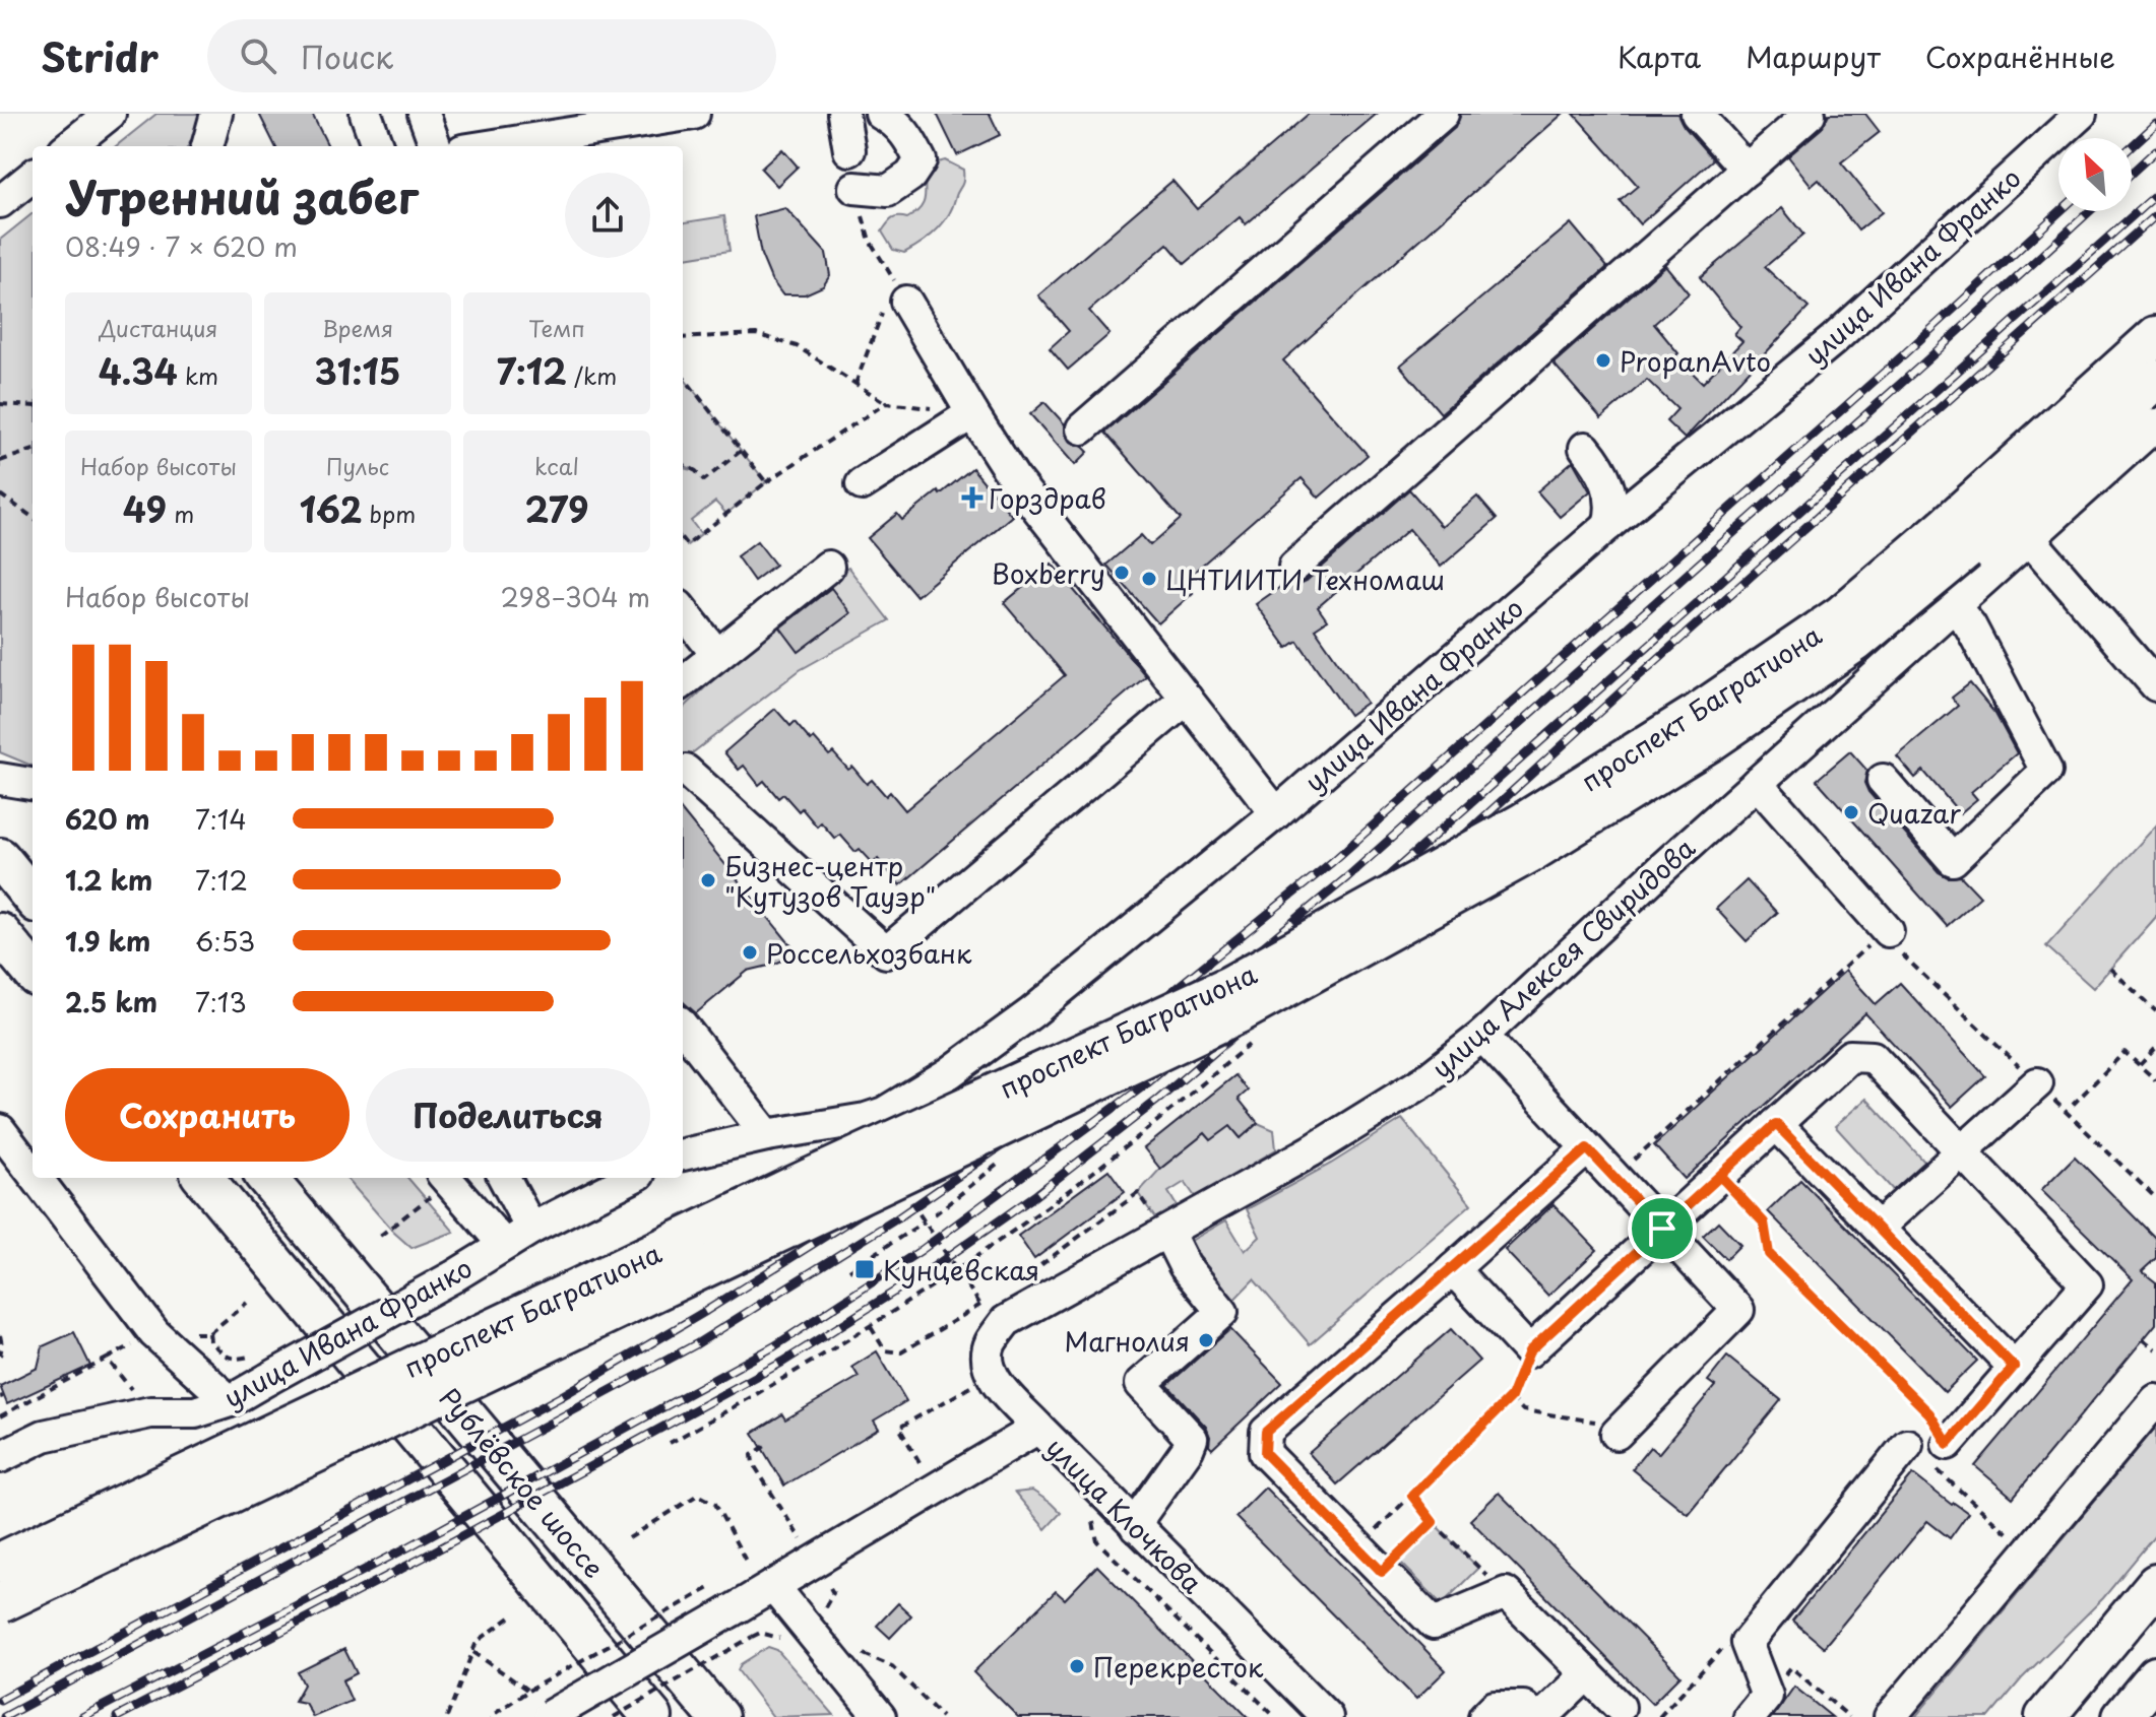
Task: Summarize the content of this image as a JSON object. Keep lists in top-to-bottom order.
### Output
{
  "streets": {
    "main road": ["проспект Багратиона", "Рублёвское шоссе"],
    "street": ["улица Ивана Франко", "улица Алексея Свиридова", "улица Клочкова"]
  },
  "crossings": [
    ["улица Алексея Свиридова", "улица Клочкова"]
  ],
  "places": {
    "other": [
      "PropanAvto",
      "Boxberry",
      "ЦНТИИТИ Техномаш",
      "Quazar",
      "Бизнес-центр \"Кутузов Тауэр\"",
      "Россельхозбанк",
      "Магнолия",
      "Перекресток"
    ],
    "health": ["Горздрав"],
    "transit": ["Кунцевская"]
  },
  "north": "top left",
  "page": {
    "header": "Stridr",
    "search": "Поиск",
    "nav": ["Карта", "Маршрут", "Сохранённые"],
    "heading": ["Утренний забег", "08:49 · 7 × 620 m"],
    "stats": [
      ["Дистанция", "4.34 km"],
      ["Время", "31:15"],
      ["Темп", "7:12 /km"],
      ["Набор высоты", "49 m"],
      ["Пульс", "162 bpm"],
      ["kcal", "279"]
    ],
    "chart": ["Набор высоты", "298–304 m"],
    "list": [
      {
        "name": "620 m",
        "note": "7:14"
      },
      {
        "name": "1.2 km",
        "note": "7:12"
      },
      {
        "name": "1.9 km",
        "note": "6:53"
      },
      {
        "name": "2.5 km",
        "note": "7:13"
      }
    ],
    "buttons": ["Сохранить", "Поделиться"]
  }
}
